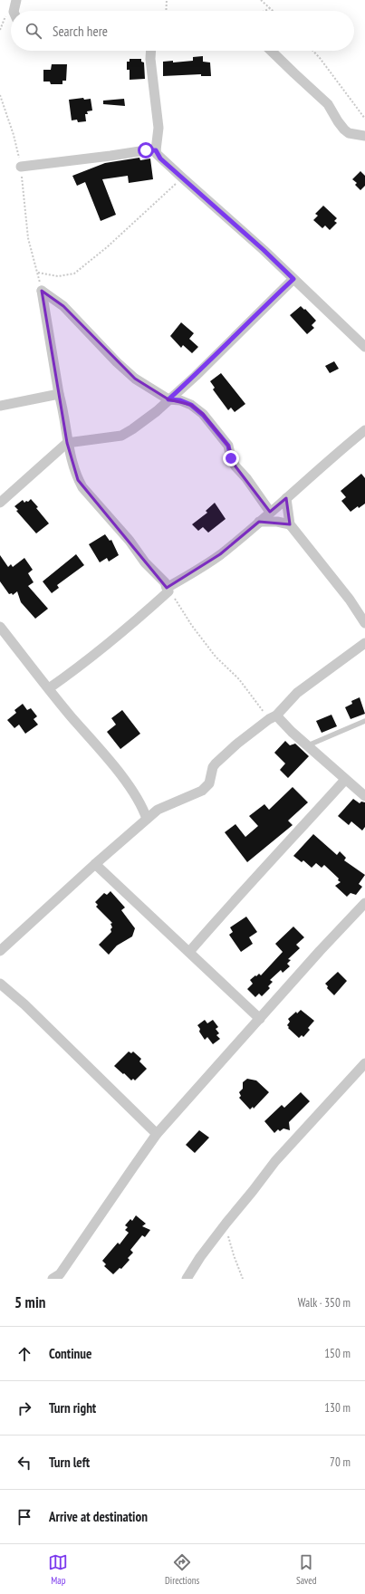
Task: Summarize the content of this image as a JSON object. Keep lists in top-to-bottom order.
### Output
{
  "page": {
    "search": "Search here",
    "heading": ["5 min", "Walk · 350 m"],
    "list": [
      ["Continue", "150 m"],
      ["Turn right", "130 m"],
      ["Turn left", "70 m"],
      "Arrive at destination"
    ],
    "nav": ["Map", "Directions", "Saved"]
  }
}
